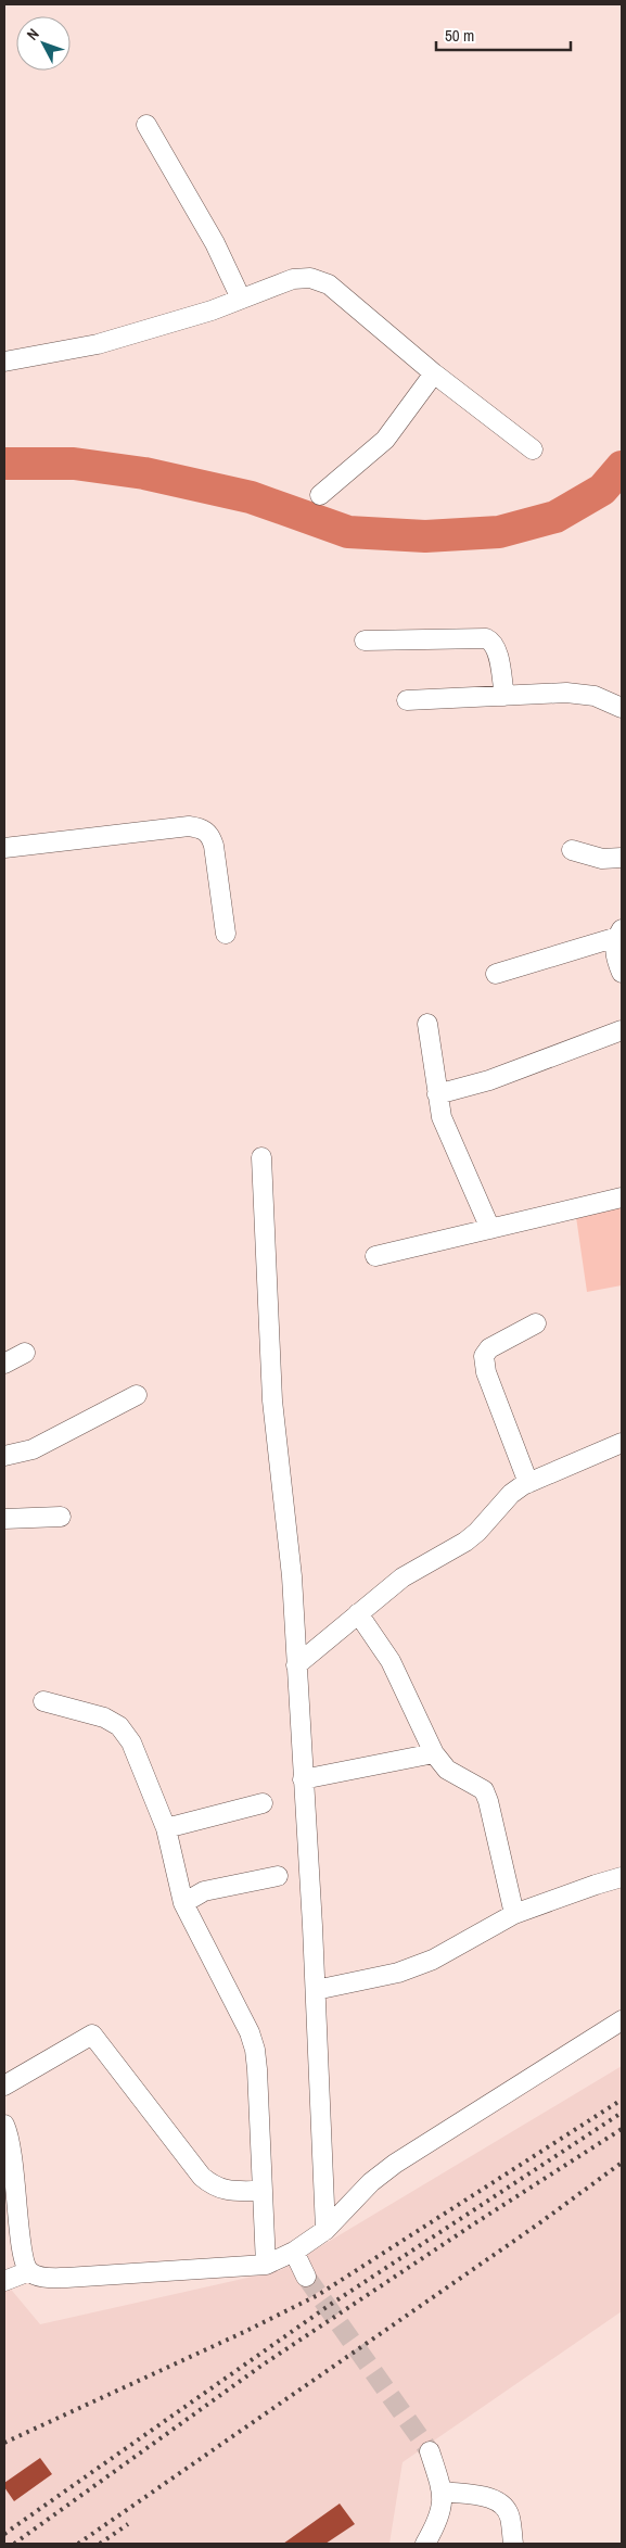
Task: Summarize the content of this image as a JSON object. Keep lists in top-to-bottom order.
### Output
{
  "scale_bar": "50 m",
  "north": "top left"
}
